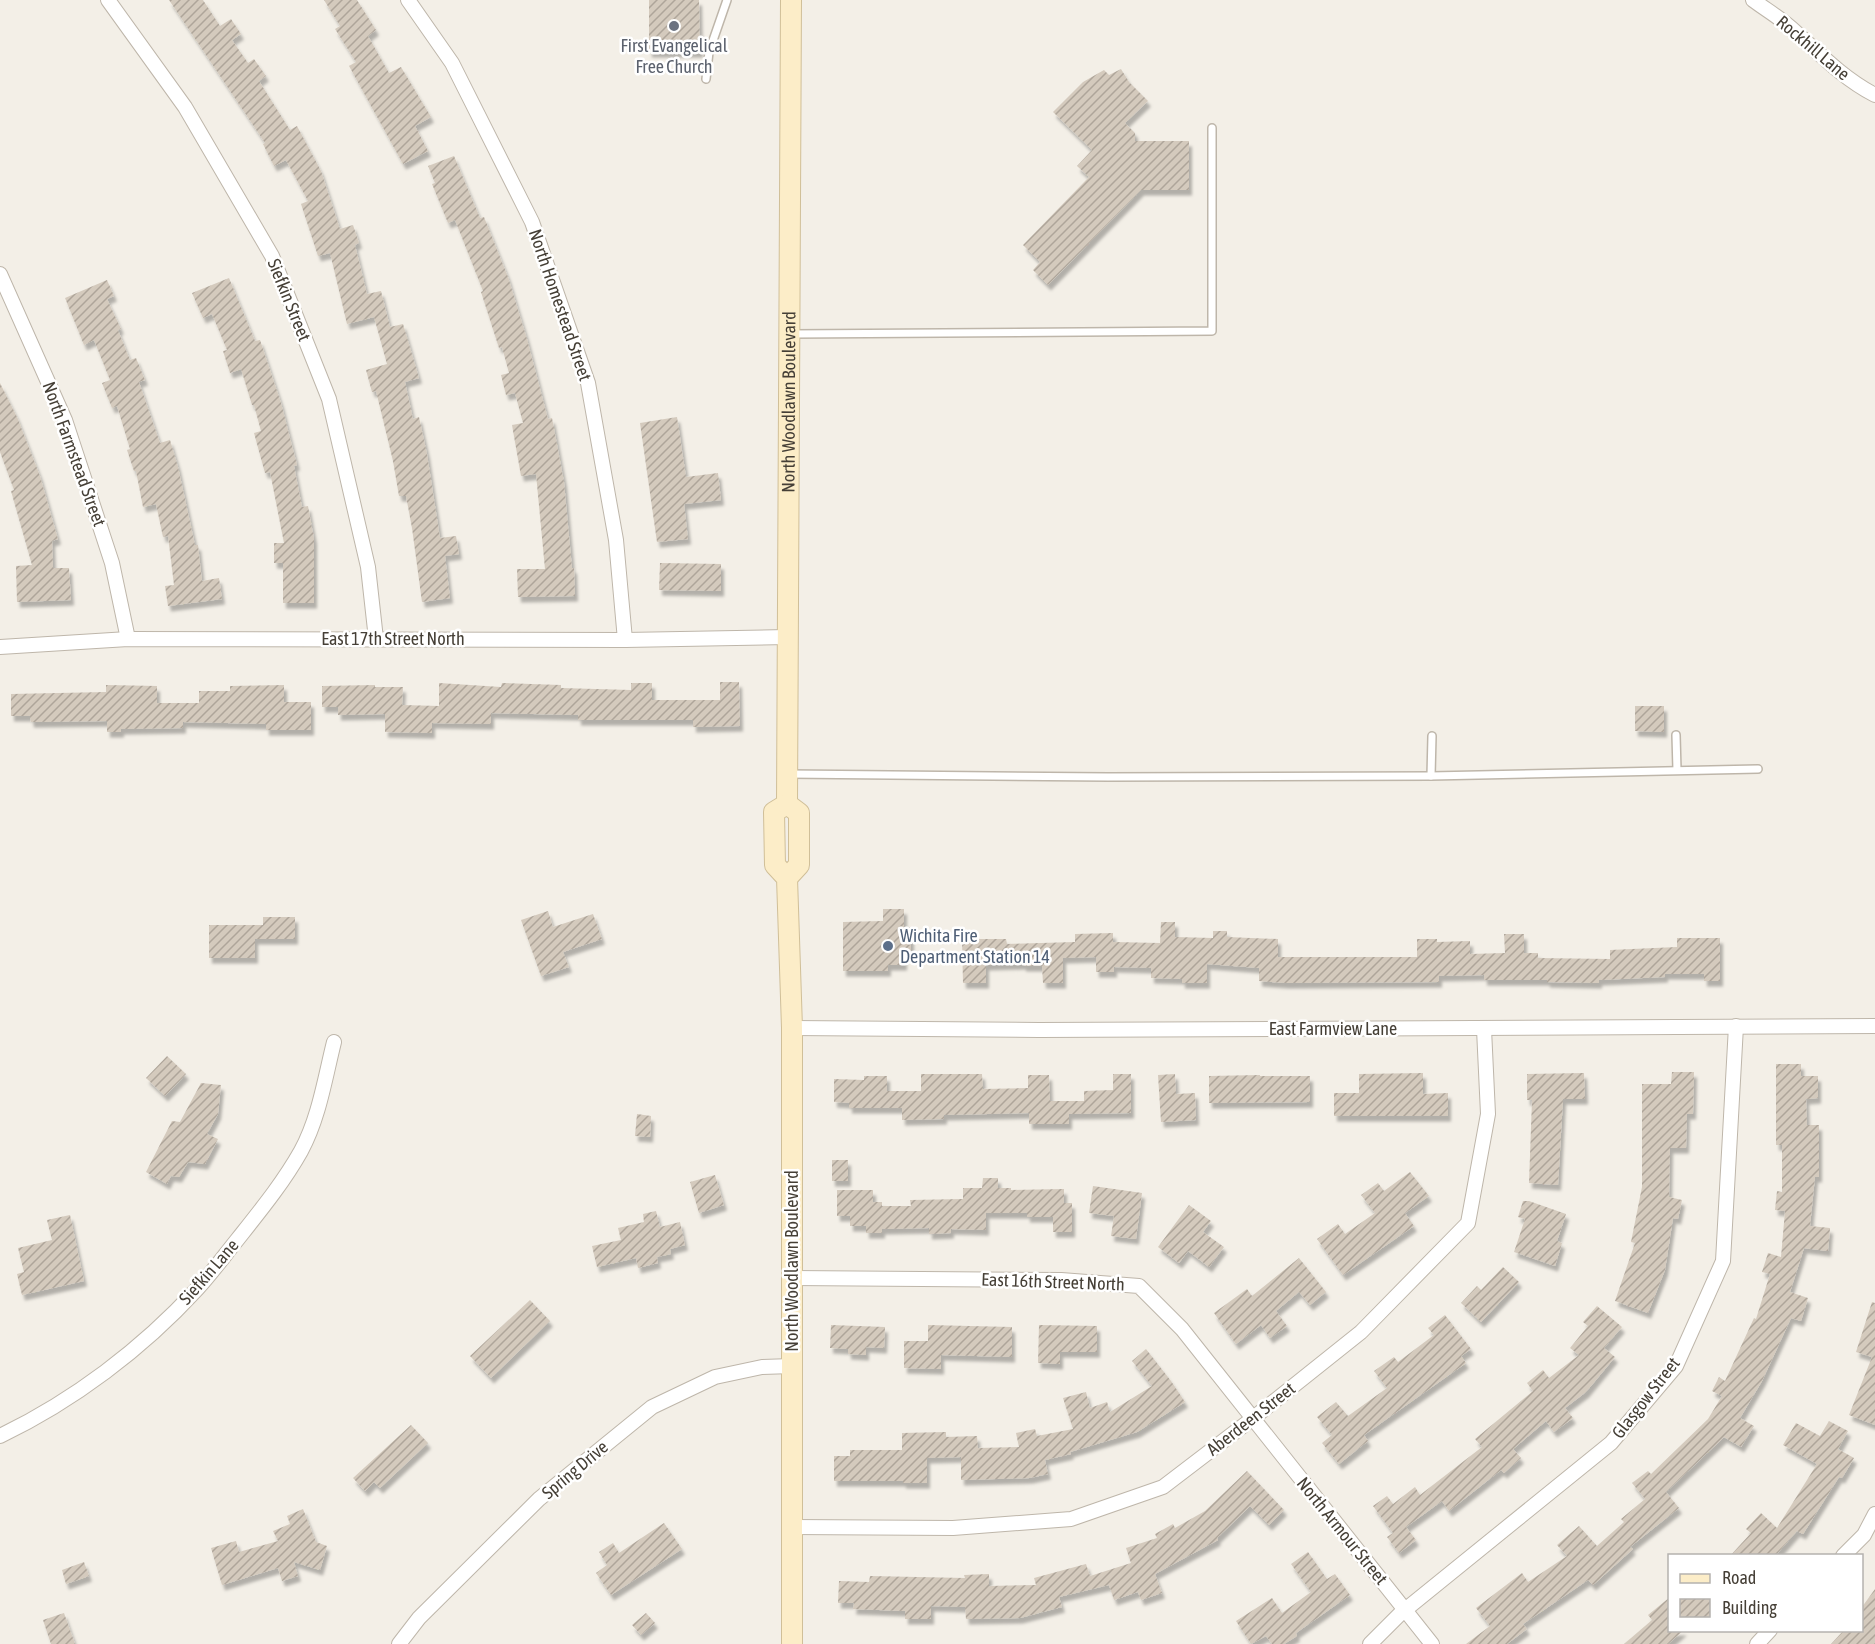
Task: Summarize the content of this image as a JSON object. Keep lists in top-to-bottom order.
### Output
{
  "streets": {
    "main road": ["North Woodlawn Boulevard"],
    "street": [
      "Rockhill Lane",
      "Siefkin Street",
      "North Homestead Street",
      "North Farmstead Street",
      "East 17th Street North",
      "East Farmview Lane",
      "Siefkin Lane",
      "East 16th Street North",
      "Glasgow Street",
      "Aberdeen Street",
      "Spring Drive",
      "North Armour Street"
    ]
  },
  "crossings": [
    ["Siefkin Street", "East 17th Street North"],
    ["North Homestead Street", "East 17th Street North"],
    ["North Woodlawn Boulevard", "East 17th Street North"],
    ["North Woodlawn Boulevard", "East Farmview Lane"],
    ["North Woodlawn Boulevard", "East 16th Street North"],
    ["North Woodlawn Boulevard", "Aberdeen Street"],
    ["North Woodlawn Boulevard", "Spring Drive"],
    ["North Farmstead Street", "East 17th Street North"],
    ["East Farmview Lane", "Glasgow Street"],
    ["East Farmview Lane", "Aberdeen Street"],
    ["East 16th Street North", "Aberdeen Street"],
    ["East 16th Street North", "North Armour Street"],
    ["Glasgow Street", "North Armour Street"],
    ["Aberdeen Street", "North Armour Street"]
  ],
  "places": ["First Evangelical Free Church", "Wichita Fire Department Station 14"],
  "legend": ["Road", "Building"]
}
